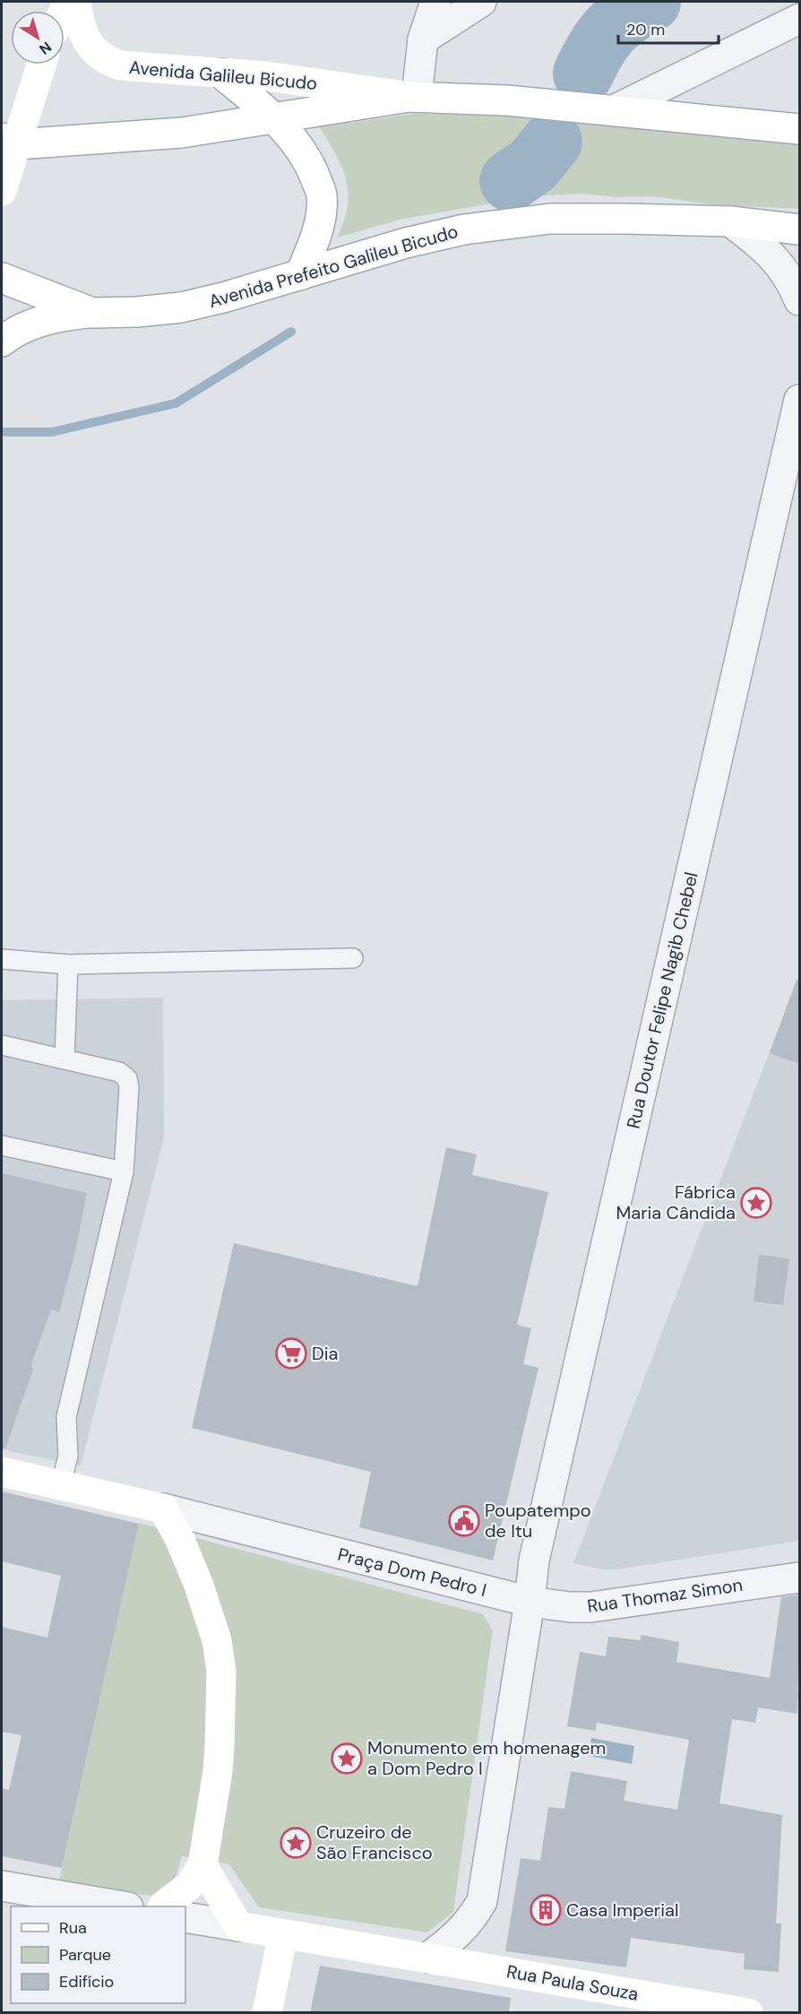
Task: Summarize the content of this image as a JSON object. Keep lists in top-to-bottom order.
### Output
{
  "streets": {
    "main road": ["Avenida Galileu Bicudo", "Avenida Prefeito Galileu Bicudo", "Rua Paula Souza"],
    "street": ["Rua Doutor Felipe Nagib Chebel", "Praça Dom Pedro I", "Rua Thomaz Simon"]
  },
  "crossings": [
    ["Rua Doutor Felipe Nagib Chebel", "Praça Dom Pedro I"],
    ["Rua Doutor Felipe Nagib Chebel", "Rua Thomaz Simon"],
    ["Praça Dom Pedro I", "Rua Thomaz Simon"]
  ],
  "places": {
    "place": ["Fábrica Maria Cândida", "Monumento em homenagem a Dom Pedro I", "Cruzeiro de São Francisco"],
    "supermarket": ["Dia"],
    "public building": ["Poupatempo de Itu"],
    "building": ["Casa Imperial"]
  },
  "legend": ["Rua", "Parque", "Edifício"],
  "scale_bar": "20 m",
  "north": "bottom right"
}
